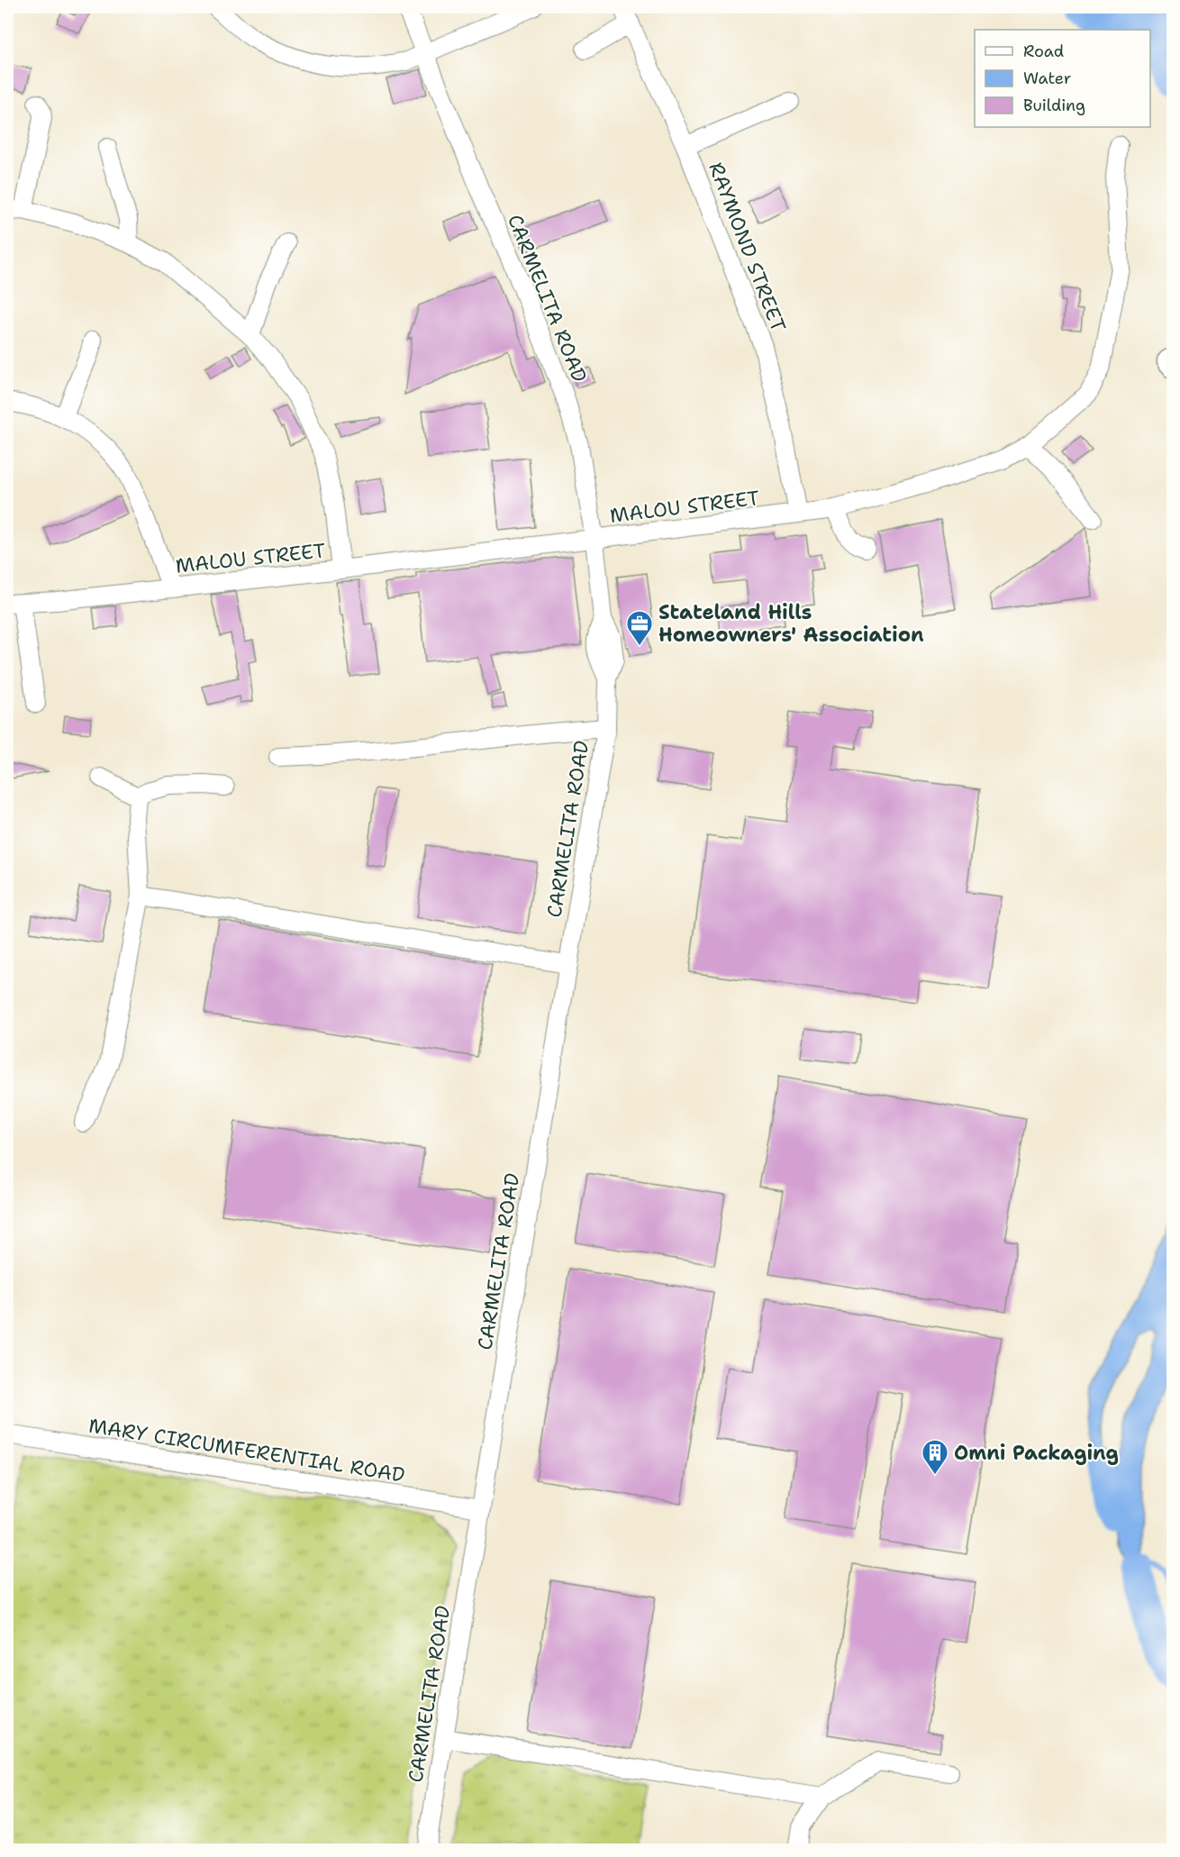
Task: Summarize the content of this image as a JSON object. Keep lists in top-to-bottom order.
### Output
{
  "streets": {
    "street": [
      "RAYMOND STREET",
      "CARMELITA ROAD",
      "MALOU STREET",
      "MARY CIRCUMFERENTIAL ROAD"
    ]
  },
  "crossings": [
    ["RAYMOND STREET", "MALOU STREET"],
    ["CARMELITA ROAD", "MALOU STREET"],
    ["CARMELITA ROAD", "MARY CIRCUMFERENTIAL ROAD"]
  ],
  "places": {
    "office": ["Stateland Hills Homeowners' Association"],
    "building": ["Omni Packaging"]
  },
  "legend": ["Road", "Water", "Building"]
}
